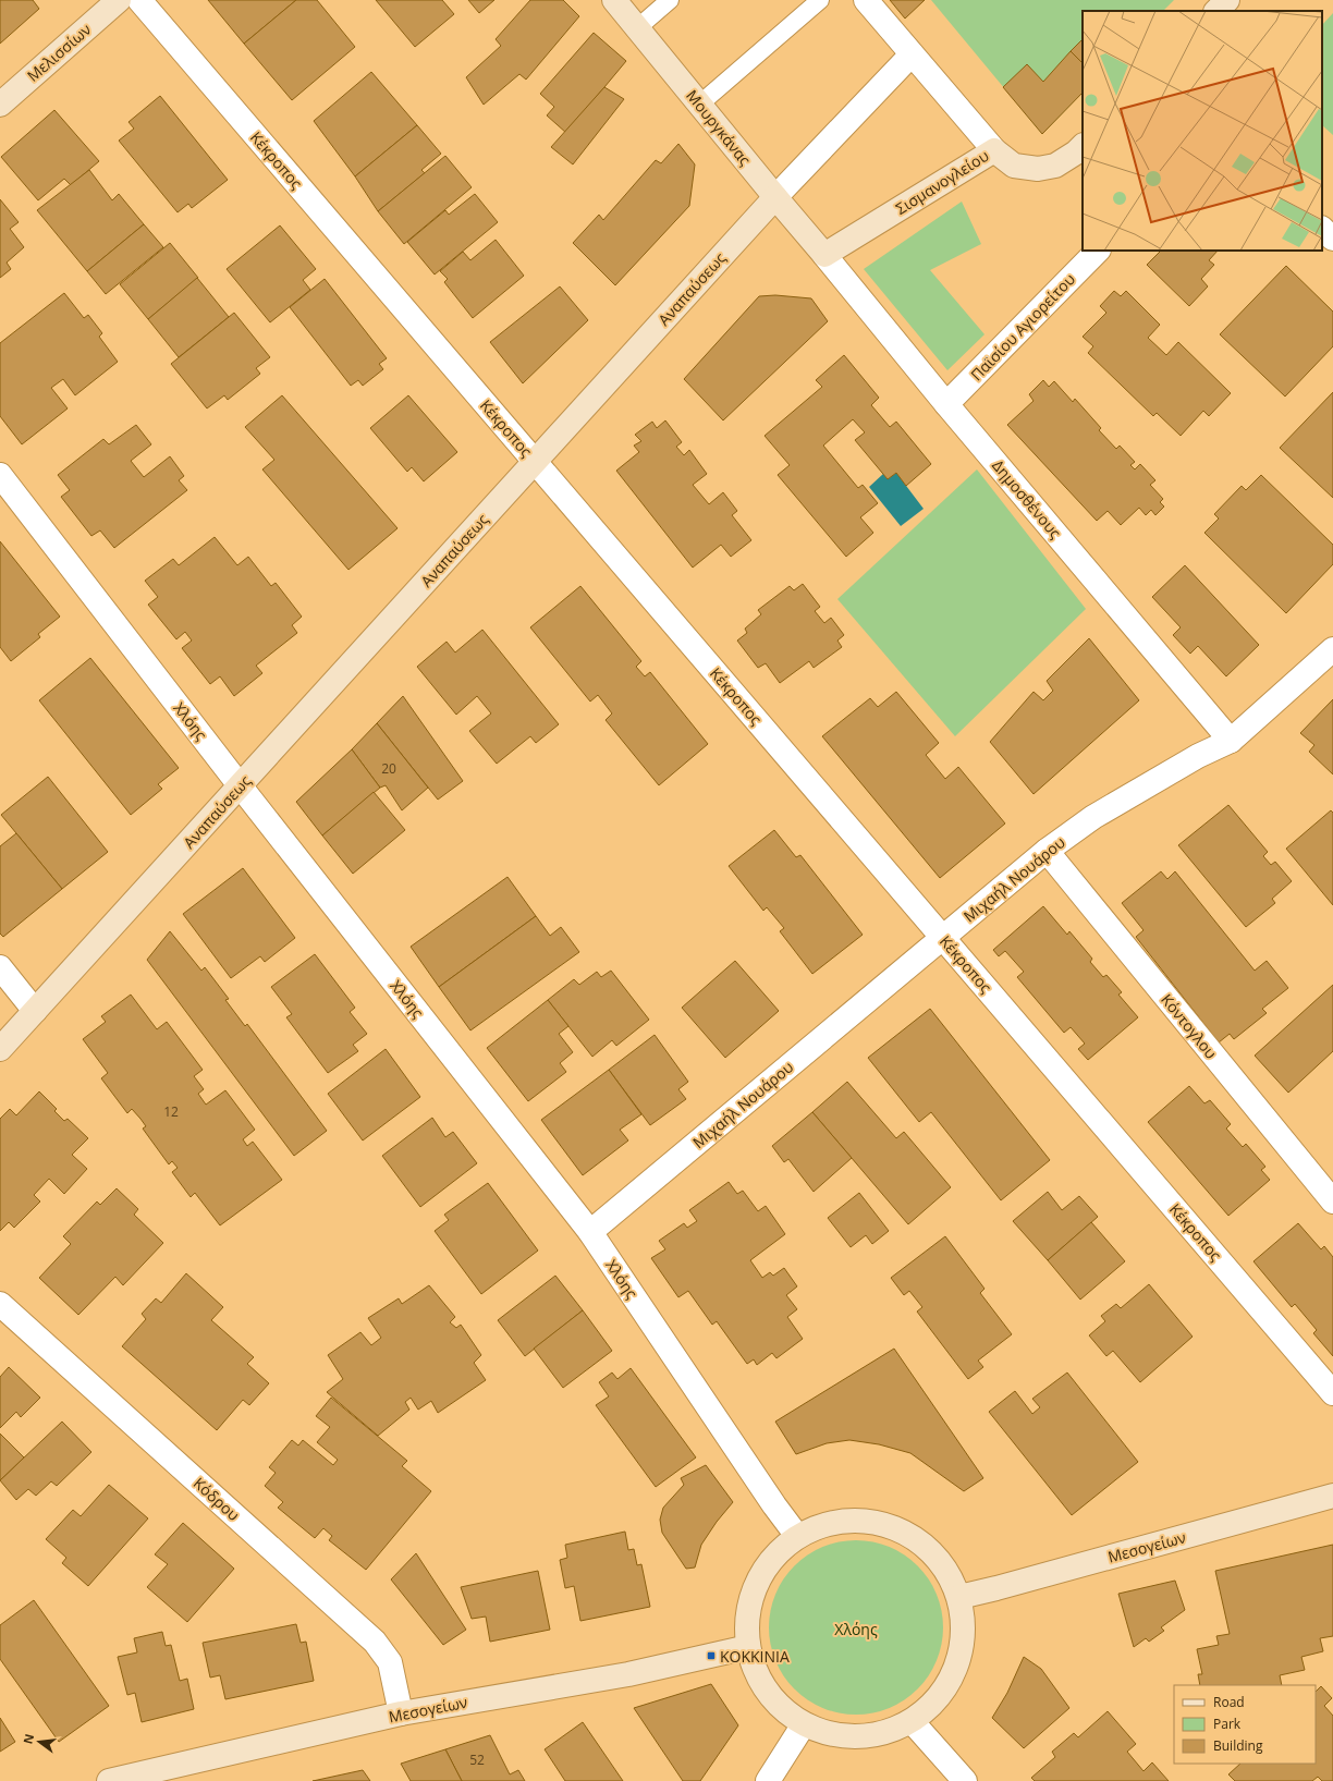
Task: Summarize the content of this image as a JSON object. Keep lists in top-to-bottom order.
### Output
{
  "streets": {
    "street": [
      "Μελισσίων",
      "Μουργκάνας",
      "Κέκροπος",
      "Σισμανογλείου",
      "Αναπαύσεως",
      "Παϊσίου Αγιορείτου",
      "Δημοσθένους",
      "Χλόης",
      "Μιχαήλ Νουάρου",
      "Κόντογλου",
      "Κόδρου",
      "Μεσογείων"
    ]
  },
  "crossings": [
    ["Μουργκάνας", "Σισμανογλείου"],
    ["Μουργκάνας", "Αναπαύσεως"],
    ["Μουργκάνας", "Δημοσθένους"],
    ["Κέκροπος", "Αναπαύσεως"],
    ["Κέκροπος", "Μιχαήλ Νουάρου"],
    ["Σισμανογλείου", "Δημοσθένους"],
    ["Αναπαύσεως", "Χλόης"],
    ["Παϊσίου Αγιορείτου", "Δημοσθένους"],
    ["Δημοσθένους", "Μιχαήλ Νουάρου"],
    ["Χλόης", "Μιχαήλ Νουάρου"],
    ["Μιχαήλ Νουάρου", "Κόντογλου"],
    ["Κόδρου", "Μεσογείων"]
  ],
  "parks": ["Χλόης"],
  "places": {
    "transit": ["ΚΟΚΚΙΝΙΑ"]
  },
  "house_numbers": ["20", "12", "52"],
  "legend": ["Road", "Park", "Building"],
  "north": "left"
}
